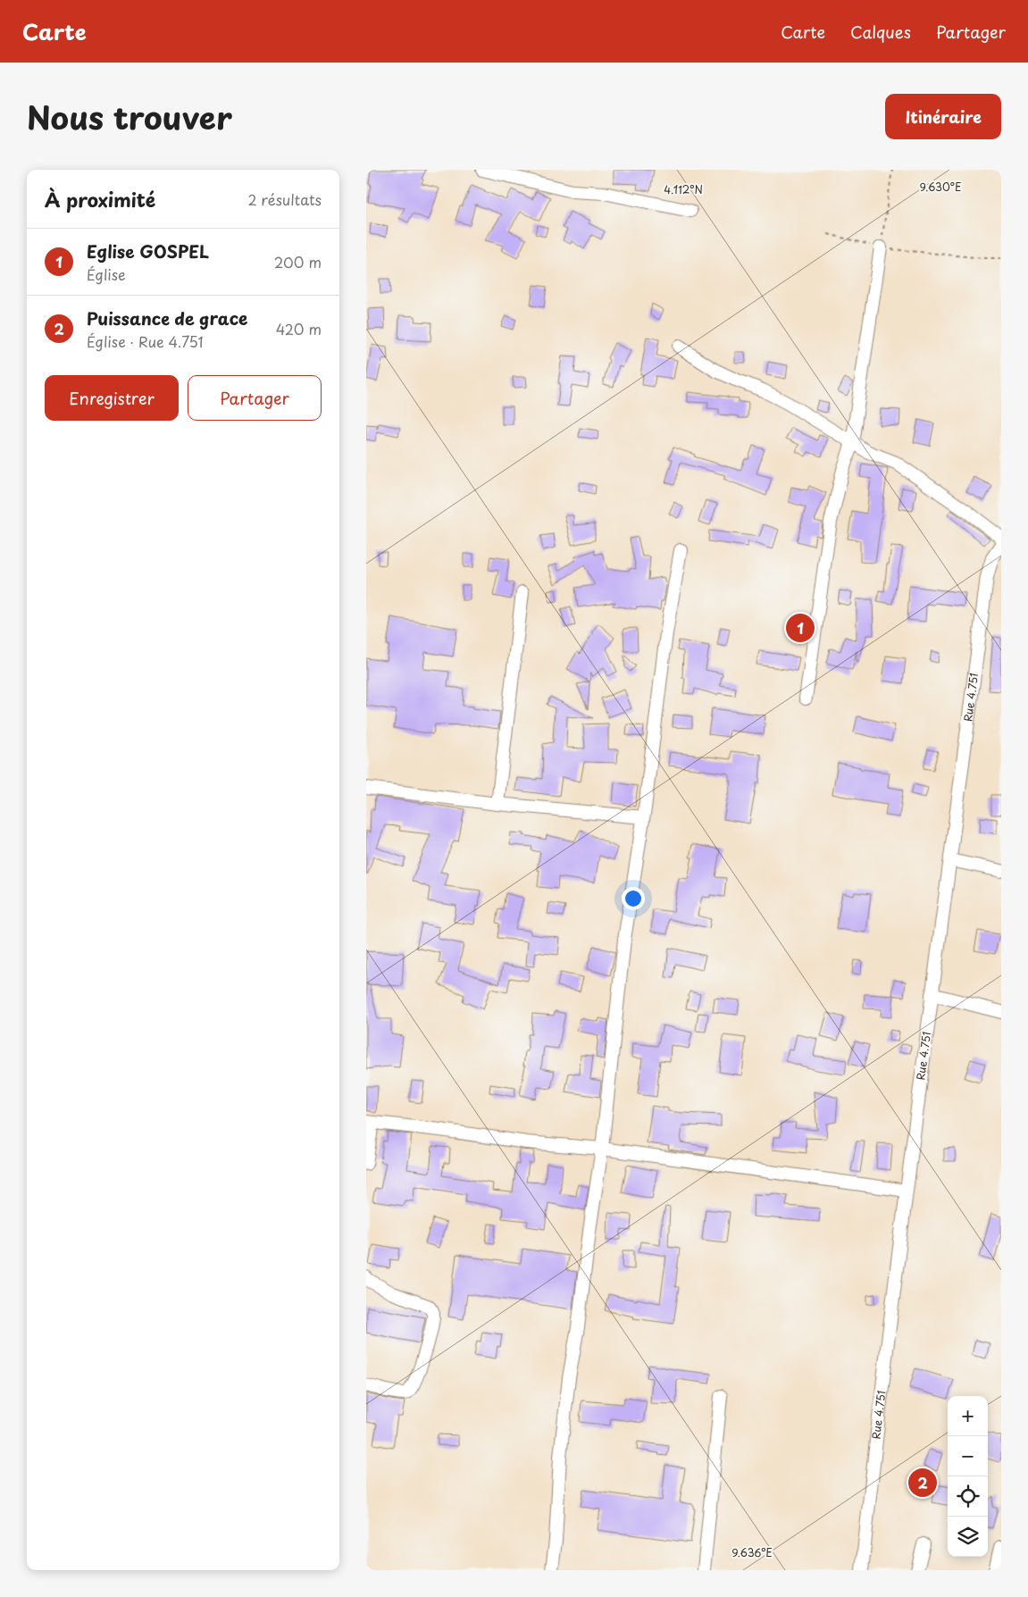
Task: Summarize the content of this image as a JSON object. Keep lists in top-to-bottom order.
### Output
{
  "streets": {
    "street": ["Rue 4.751"]
  },
  "page": {
    "header": "Carte",
    "nav": ["Carte", "Calques", "Partager"],
    "title": "Nous trouver",
    "buttons": [
      "Itinéraire",
      ["Enregistrer", "Partager"]
    ],
    "heading": ["À proximité", "2 résultats"],
    "list": [
      {
        "mark": "1",
        "name": "Eglise GOSPEL",
        "note": "Église",
        "value": "200 m"
      },
      {
        "mark": "2",
        "name": "Puissance de grace",
        "note": "Église · Rue 4.751",
        "value": "420 m"
      }
    ],
    "pins": ["1", "2"],
    "map_buttons": ["+", "−"]
  },
  "coordinates": ["9.630°E", "4.112°N", "9.636°E"]
}
